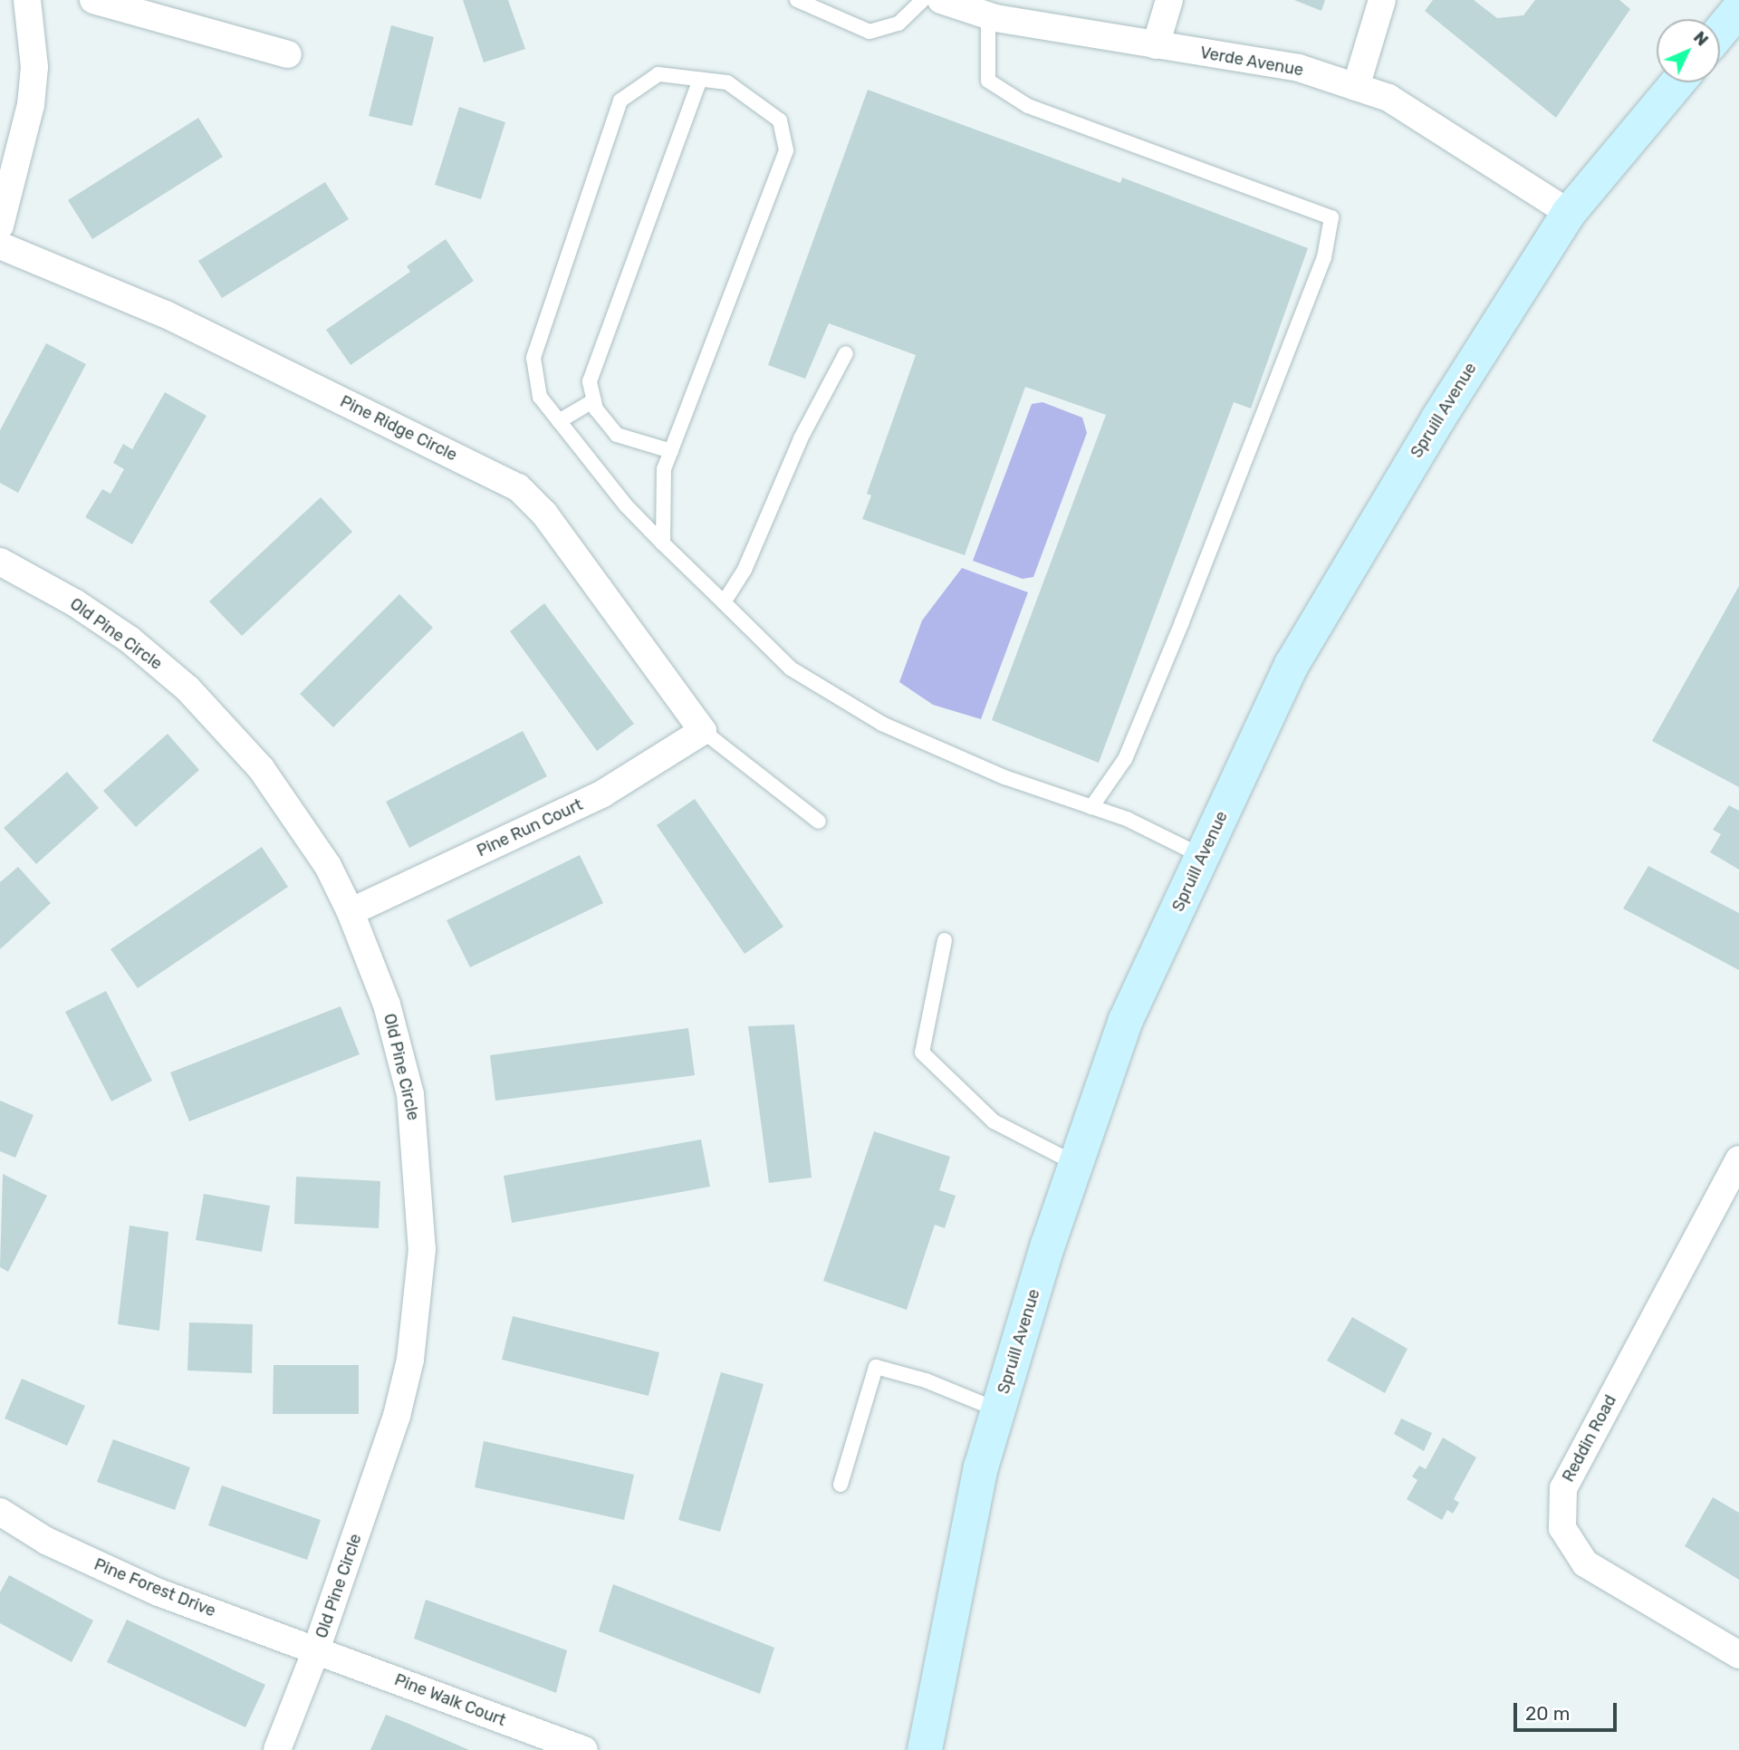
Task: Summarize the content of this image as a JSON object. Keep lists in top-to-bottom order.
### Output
{
  "streets": {
    "street": [
      "Verde Avenue",
      "Spruill Avenue",
      "Pine Ridge Circle",
      "Old Pine Circle",
      "Pine Run Court",
      "Reddin Road",
      "Pine Forest Drive",
      "Pine Walk Court"
    ]
  },
  "crossings": [
    ["Verde Avenue", "Spruill Avenue"],
    ["Pine Ridge Circle", "Pine Run Court"],
    ["Old Pine Circle", "Pine Run Court"],
    ["Old Pine Circle", "Pine Forest Drive"],
    ["Old Pine Circle", "Pine Walk Court"],
    ["Pine Forest Drive", "Pine Walk Court"]
  ],
  "scale_bar": "20 m",
  "north": "top right"
}
